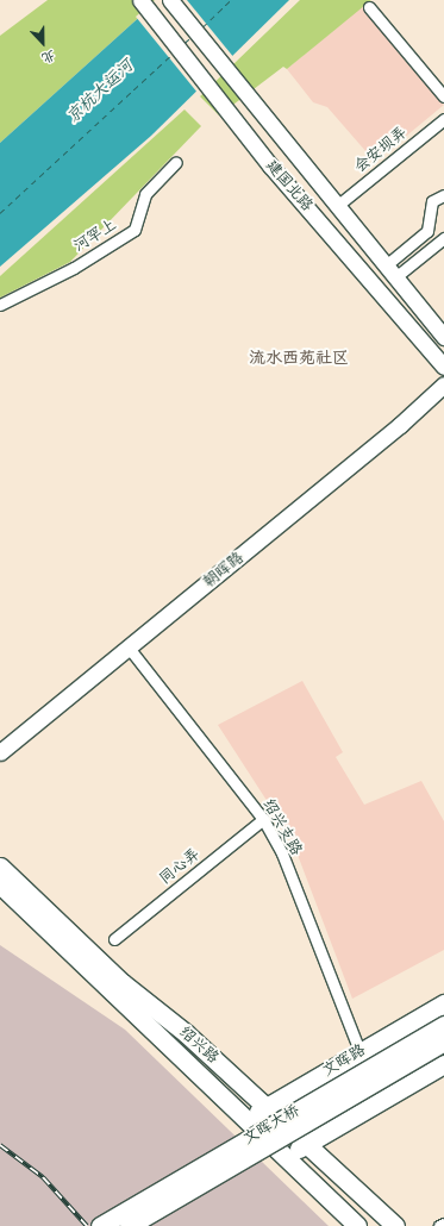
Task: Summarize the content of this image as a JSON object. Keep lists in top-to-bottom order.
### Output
{
  "streets": {
    "main road": [
      "建国北路",
      "朝晖路",
      "绍兴路",
      "文晖路",
      "文晖大桥"
    ],
    "street": [
      "会安坝弄",
      "河罕上",
      "绍兴支路",
      "同心弄"
    ]
  },
  "crossings": [
    ["会安坝弄", "建国北路"],
    ["朝晖路", "绍兴支路"],
    ["绍兴支路", "同心弄"],
    ["绍兴支路", "文晖路"],
    ["绍兴路", "文晖路"]
  ],
  "districts": ["流水西苑社区"],
  "water": ["京杭大运河"],
  "north": "bottom"
}
